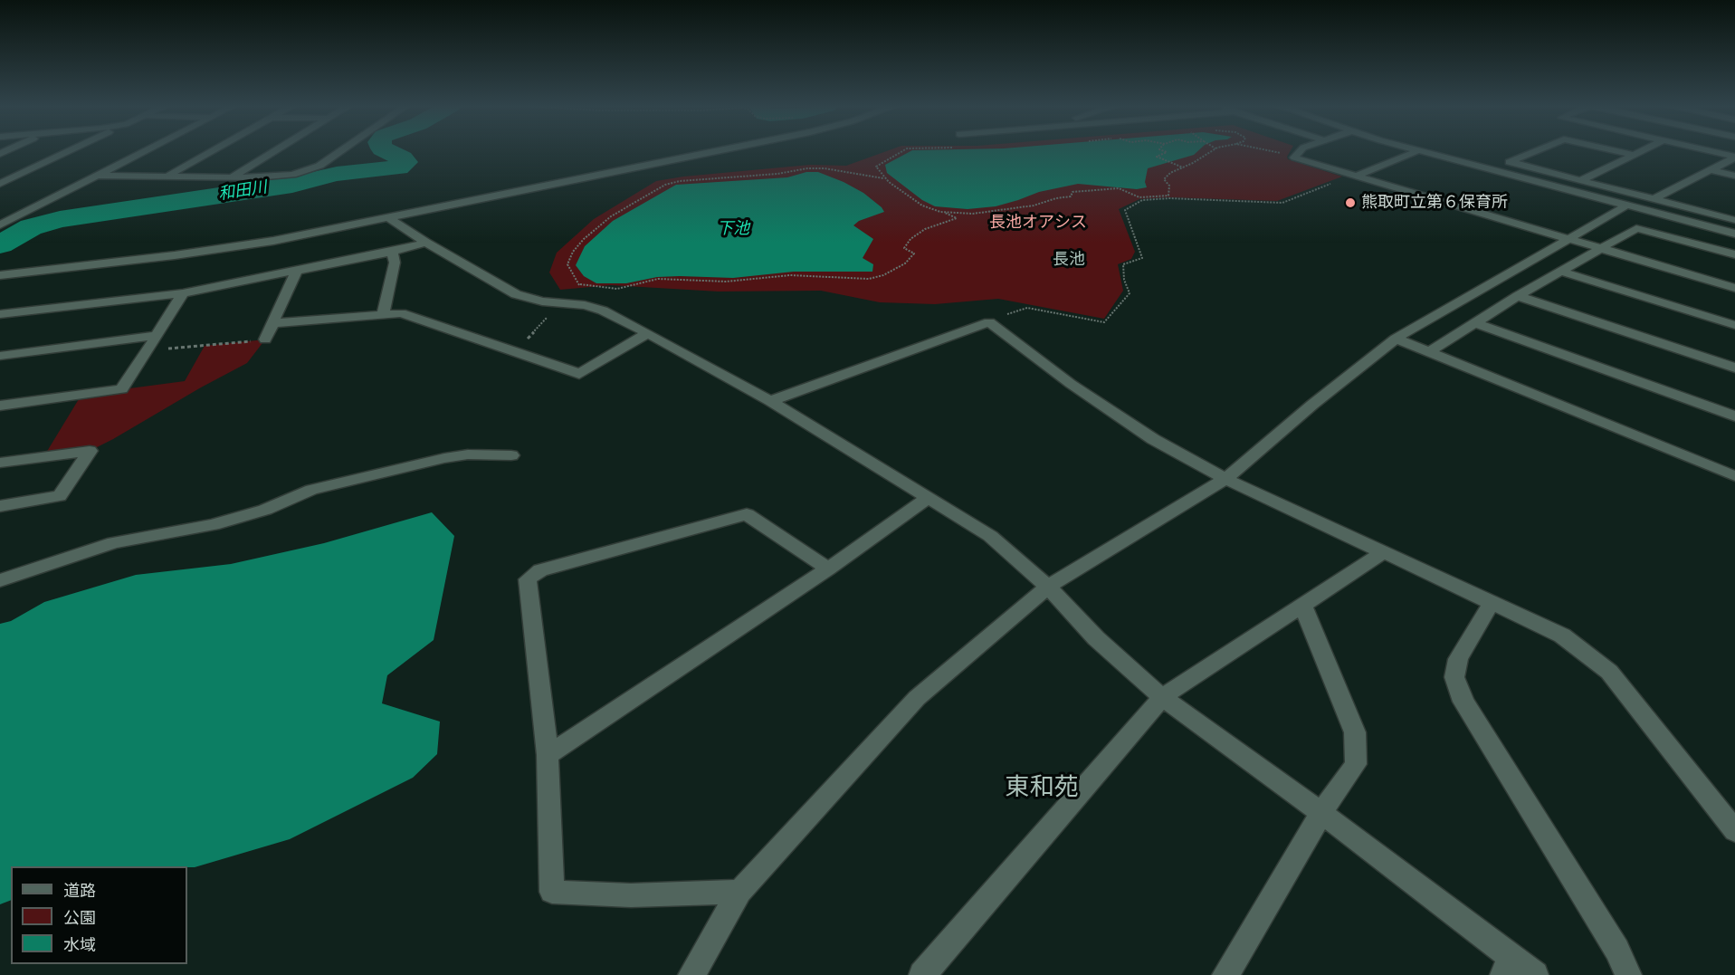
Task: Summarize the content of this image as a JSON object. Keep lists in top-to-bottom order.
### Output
{
  "districts": ["長池", "東和苑"],
  "water": ["和田川", "下池"],
  "parks": ["長池オアシス"],
  "places": ["熊取町立第６保育所"],
  "legend": ["道路", "公園", "水域"]
}
